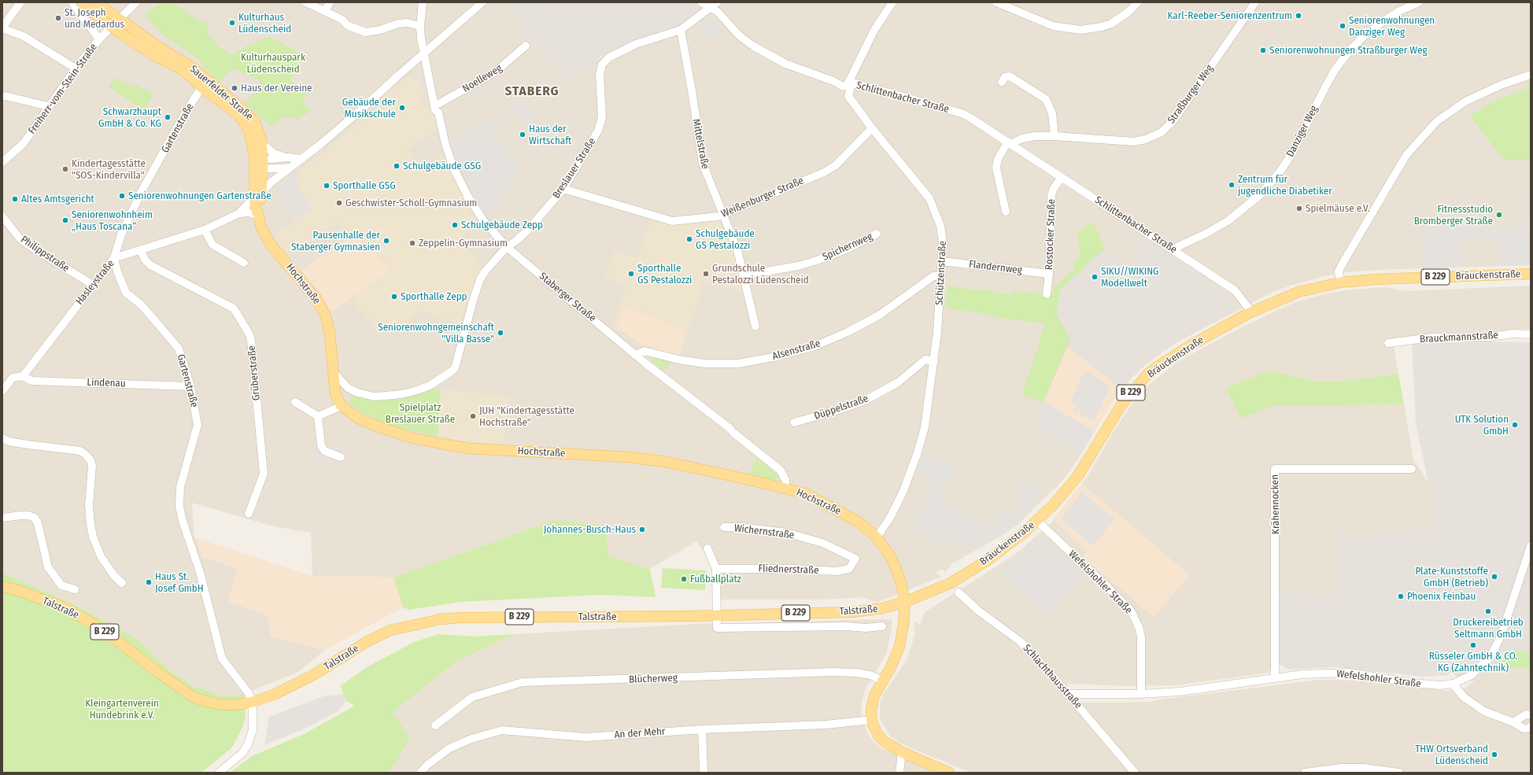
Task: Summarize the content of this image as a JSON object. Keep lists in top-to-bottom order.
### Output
{
  "streets": {
    "main road": [
      "Sauerfelder Straße",
      "Bräuckenstraße",
      "B 229",
      "Hochstraße",
      "Talstraße"
    ],
    "street": [
      "Noelleweg",
      "Freiherr-vom-Stein-Straße",
      "Straßburger Weg",
      "Schlittenbacher Straße",
      "Gartenstraße",
      "Danziger Weg",
      "Mittelstraße",
      "Breslauer Straße",
      "Weißenburger Straße",
      "Rostocker Straße",
      "Spichernweg",
      "Philippstraße",
      "Flandernweg",
      "Schützenstraße",
      "Hasleystraße",
      "Staberger Straße",
      "Brauckmannstraße",
      "Alsenstraße",
      "Grüberstraße",
      "Lindenau",
      "Düppelstraße",
      "Krähennocken",
      "Wichernstraße",
      "Fliednerstraße",
      "Wefelshohler Straße",
      "Schlachthausstraße",
      "Blücherweg",
      "An der Mehr"
    ]
  },
  "crossings": [
    ["Noelleweg", "Staberger Straße"],
    ["Freiherr-vom-Stein-Straße", "Sauerfelder Straße"],
    ["Sauerfelder Straße", "Gartenstraße"],
    ["Sauerfelder Straße", "Hasleystraße"],
    ["Sauerfelder Straße", "Hochstraße"],
    ["Straßburger Weg", "Schlittenbacher Straße"],
    ["Schlittenbacher Straße", "Danziger Weg"],
    ["Schlittenbacher Straße", "Breslauer Straße"],
    ["Schlittenbacher Straße", "Rostocker Straße"],
    ["Schlittenbacher Straße", "Schützenstraße"],
    ["Schlittenbacher Straße", "Bräuckenstraße"],
    ["Gartenstraße", "Hasleystraße"],
    ["Gartenstraße", "Lindenau"],
    ["Gartenstraße", "Talstraße"],
    ["Mittelstraße", "Breslauer Straße"],
    ["Mittelstraße", "Weißenburger Straße"],
    ["Mittelstraße", "Spichernweg"],
    ["Breslauer Straße", "Weißenburger Straße"],
    ["Breslauer Straße", "Hochstraße"],
    ["Breslauer Straße", "Staberger Straße"],
    ["Weißenburger Straße", "Schützenstraße"],
    ["Rostocker Straße", "Flandernweg"],
    ["Philippstraße", "Hasleystraße"],
    ["Flandernweg", "Schützenstraße"],
    ["Schützenstraße", "Hochstraße"],
    ["Schützenstraße", "Alsenstraße"],
    ["Schützenstraße", "Düppelstraße"],
    ["Bräuckenstraße", "Hochstraße"],
    ["Bräuckenstraße", "Wefelshohler Straße"],
    ["Bräuckenstraße", "Talstraße"],
    ["Hasleystraße", "Hochstraße"],
    ["Hasleystraße", "Grüberstraße"],
    ["Hasleystraße", "Lindenau"],
    ["Hochstraße", "Staberger Straße"],
    ["Hochstraße", "Talstraße"],
    ["Hochstraße", "Blücherweg"],
    ["Hochstraße", "An der Mehr"],
    ["Staberger Straße", "Alsenstraße"],
    ["Krähennocken", "Wefelshohler Straße"],
    ["Wichernstraße", "Fliednerstraße"],
    ["Wefelshohler Straße", "Schlachthausstraße"]
  ],
  "districts": ["STABERG"],
  "parks": ["Kulturhauspark Lüdenscheid", "Spielplatz Breslauer Straße", "Kleingartenverein Hundebrink e.V."],
  "places": [
    "Karl-Reeber-Seniorenzentrum",
    "St. Joseph und Medardus",
    "Kulturhaus Lüdenscheid",
    "Seniorenwohnungen Danziger Weg",
    "Seniorenwohnungen Straßburger Weg",
    "Haus der Vereine",
    "Gebäude der Musikschule",
    "Schwarzhaupt GmbH & Co. KG",
    "Haus der Wirtschaft",
    "Schulgebäude GSG",
    "Kindertagesstätte \"SOS-Kindervilla\"",
    "Zentrum für jugendliche Diabetiker",
    "Sporthalle GSG",
    "Seniorenwohnungen Gartenstraße",
    "Altes Amtsgericht",
    "Geschwister-Scholl-Gymnasium",
    "Spielmäuse e.V.",
    "Fitnessstudio Bromberger Straße",
    "Seniorenwohnheim „Haus Toscana“",
    "Schulgebäude Zepp",
    "Schulgebäude GS Pestalozzi",
    "Pausenhalle der Staberger Gymnasien",
    "Zeppelin-Gymnasium",
    "Sporthalle GS Pestalozzi",
    "Grundschule Pestalozzi Lüdenscheid",
    "SIKU//WIKING Modellwelt",
    "Sporthalle Zepp",
    "Seniorenwohngemeinschaft \"Villa Basse\"",
    "JUH \"Kindertagesstätte Hochstraße\"",
    "UTK Solution GmbH",
    "Johannes-Busch-Haus",
    "Plate-Kunststoffe GmbH (Betrieb)",
    "Fußballplatz",
    "Haus St. Josef GmbH",
    "Phoenix Feinbau",
    "Druckereibetrieb Seltmann GmbH",
    "Rüsseler GmbH & CO. KG (Zahntechnik)",
    "THW Ortsverband Lüdenscheid"
  ]
}
